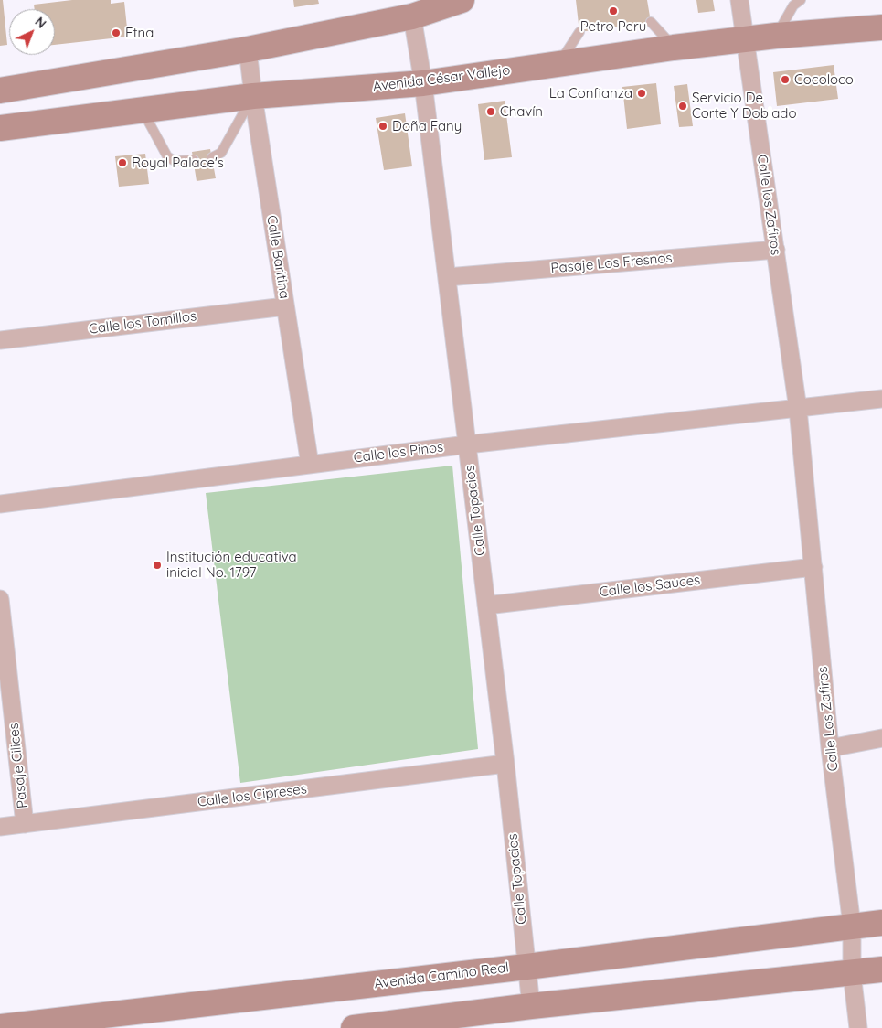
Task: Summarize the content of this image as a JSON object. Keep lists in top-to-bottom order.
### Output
{
  "streets": {
    "street": [
      "Avenida César Vallejo",
      "Calle los Zafiros",
      "Calle Baritina",
      "Pasaje Los Fresnos",
      "Calle los Tornillos",
      "Calle los Pinos",
      "Calle Topacios",
      "Calle los Sauces",
      "Calle Los Zafiros",
      "Pasaje Cilices",
      "Calle los Cipreses",
      "Avenida Camino Real"
    ]
  },
  "crossings": [
    ["Avenida César Vallejo", "Calle los Zafiros"],
    ["Avenida César Vallejo", "Calle Baritina"],
    ["Avenida César Vallejo", "Calle Topacios"],
    ["Calle los Zafiros", "Pasaje Los Fresnos"],
    ["Calle los Zafiros", "Calle los Pinos"],
    ["Calle los Zafiros", "Calle Los Zafiros"],
    ["Calle Baritina", "Calle los Tornillos"],
    ["Calle Baritina", "Calle los Pinos"],
    ["Pasaje Los Fresnos", "Calle Topacios"],
    ["Calle los Pinos", "Calle Topacios"],
    ["Calle los Pinos", "Calle Los Zafiros"],
    ["Calle Topacios", "Calle los Sauces"],
    ["Calle Topacios", "Calle los Cipreses"],
    ["Calle Topacios", "Avenida Camino Real"],
    ["Calle los Sauces", "Calle Los Zafiros"],
    ["Calle Los Zafiros", "Avenida Camino Real"],
    ["Pasaje Cilices", "Calle los Cipreses"]
  ],
  "places": [
    "Petro Peru",
    "Etna",
    "Cocoloco",
    "La Confianza",
    "Servicio De Corte Y Doblado",
    "Chavín",
    "Doña Fany",
    "Royal Palace's",
    "Institución educativa inicial No. 1797"
  ],
  "north": "top right"
}
